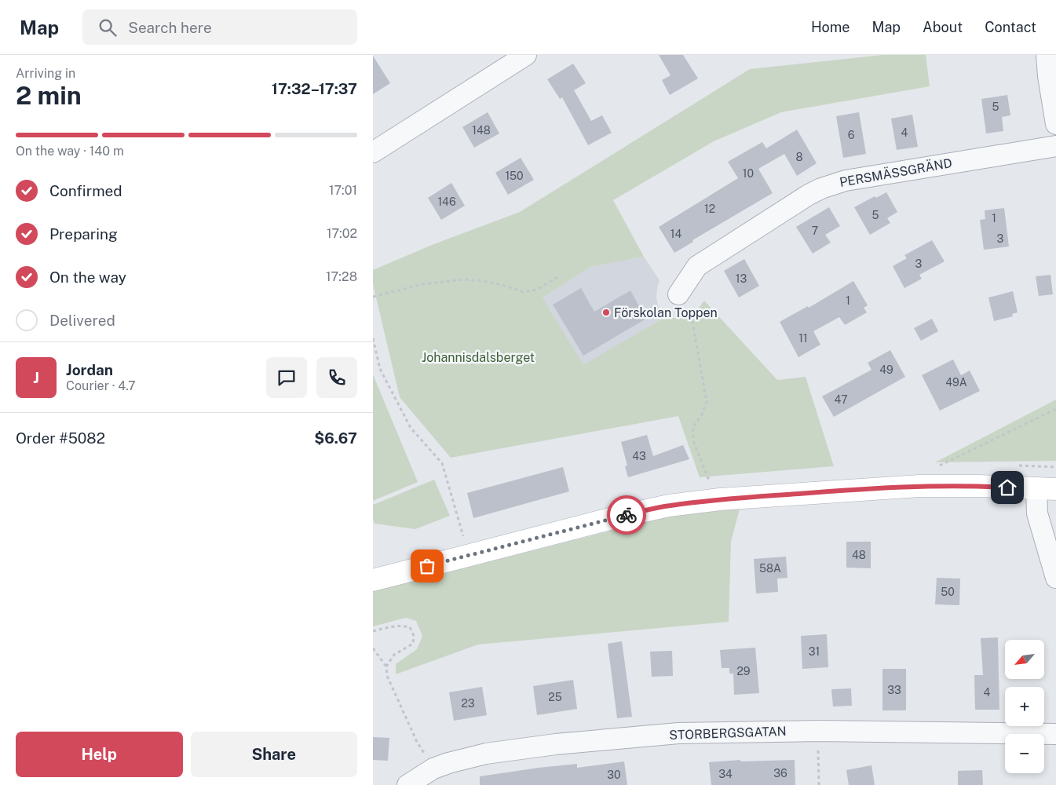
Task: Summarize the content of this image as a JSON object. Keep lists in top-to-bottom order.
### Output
{
  "streets": {
    "street": ["PERSMÄSSGRÄND", "STORBERGSGATAN"]
  },
  "parks": ["Johannisdalsberget"],
  "places": ["Förskolan Toppen"],
  "house_numbers": [
    "5",
    "148",
    "4",
    "6",
    "8",
    "10",
    "150",
    "146",
    "12",
    "5",
    "1",
    "7",
    "14",
    "3",
    "3",
    "13",
    "1",
    "11",
    "49",
    "49A",
    "47",
    "43",
    "48",
    "58A",
    "50",
    "31",
    "29",
    "33",
    "4",
    "25",
    "23",
    "36",
    "34",
    "30"
  ],
  "north": "bottom left",
  "page": {
    "header": "Map",
    "search": "Search here",
    "nav": [
      "Home",
      "Map",
      "About",
      "Contact"
    ],
    "heading": ["2 min", "Arriving in", "17:32–17:37"],
    "panel": [
      "Jordan",
      "Courier · 4.7",
      "Order #5082",
      "$6.67"
    ],
    "bar": "On the way · 140 m",
    "list": [
      ["Confirmed", "17:01"],
      ["Preparing", "17:02"],
      ["On the way", "17:28"],
      "Delivered"
    ],
    "round": "J",
    "map_buttons": ["+", "−"],
    "buttons": ["Help", "Share"]
  }
}
